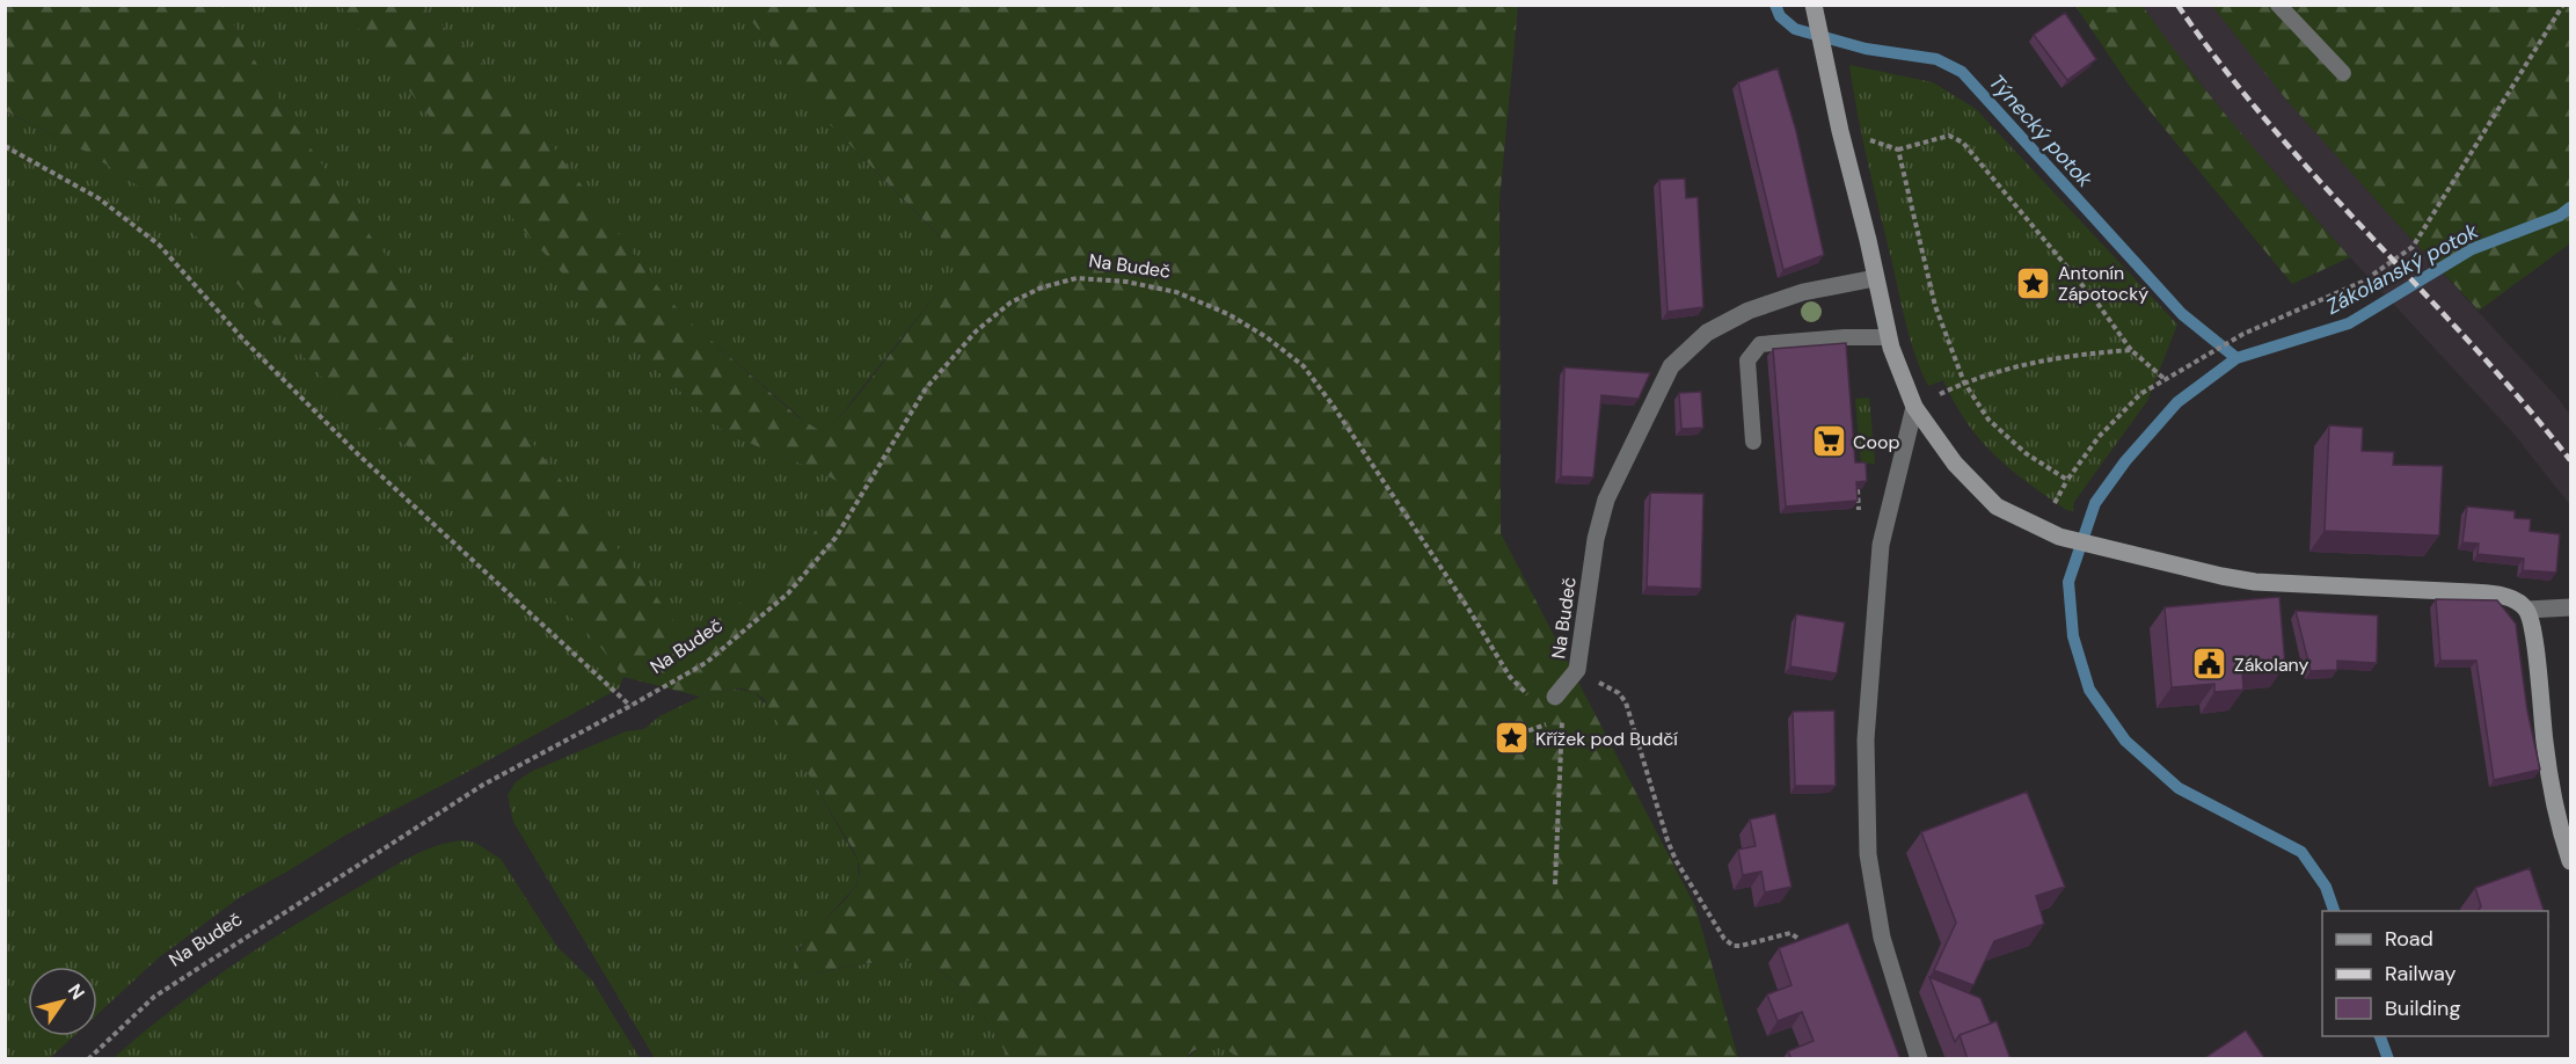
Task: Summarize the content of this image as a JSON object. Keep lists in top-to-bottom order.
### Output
{
  "streets": {
    "street": ["Na Budeč"]
  },
  "water": ["Týnecký potok", "Zákolanský potok"],
  "places": {
    "place": ["Antonín Zápotocký", "Křížek pod Budčí"],
    "supermarket": ["Coop"],
    "public building": ["Zákolany"]
  },
  "legend": ["Road", "Railway", "Building"],
  "north": "top right"
}
